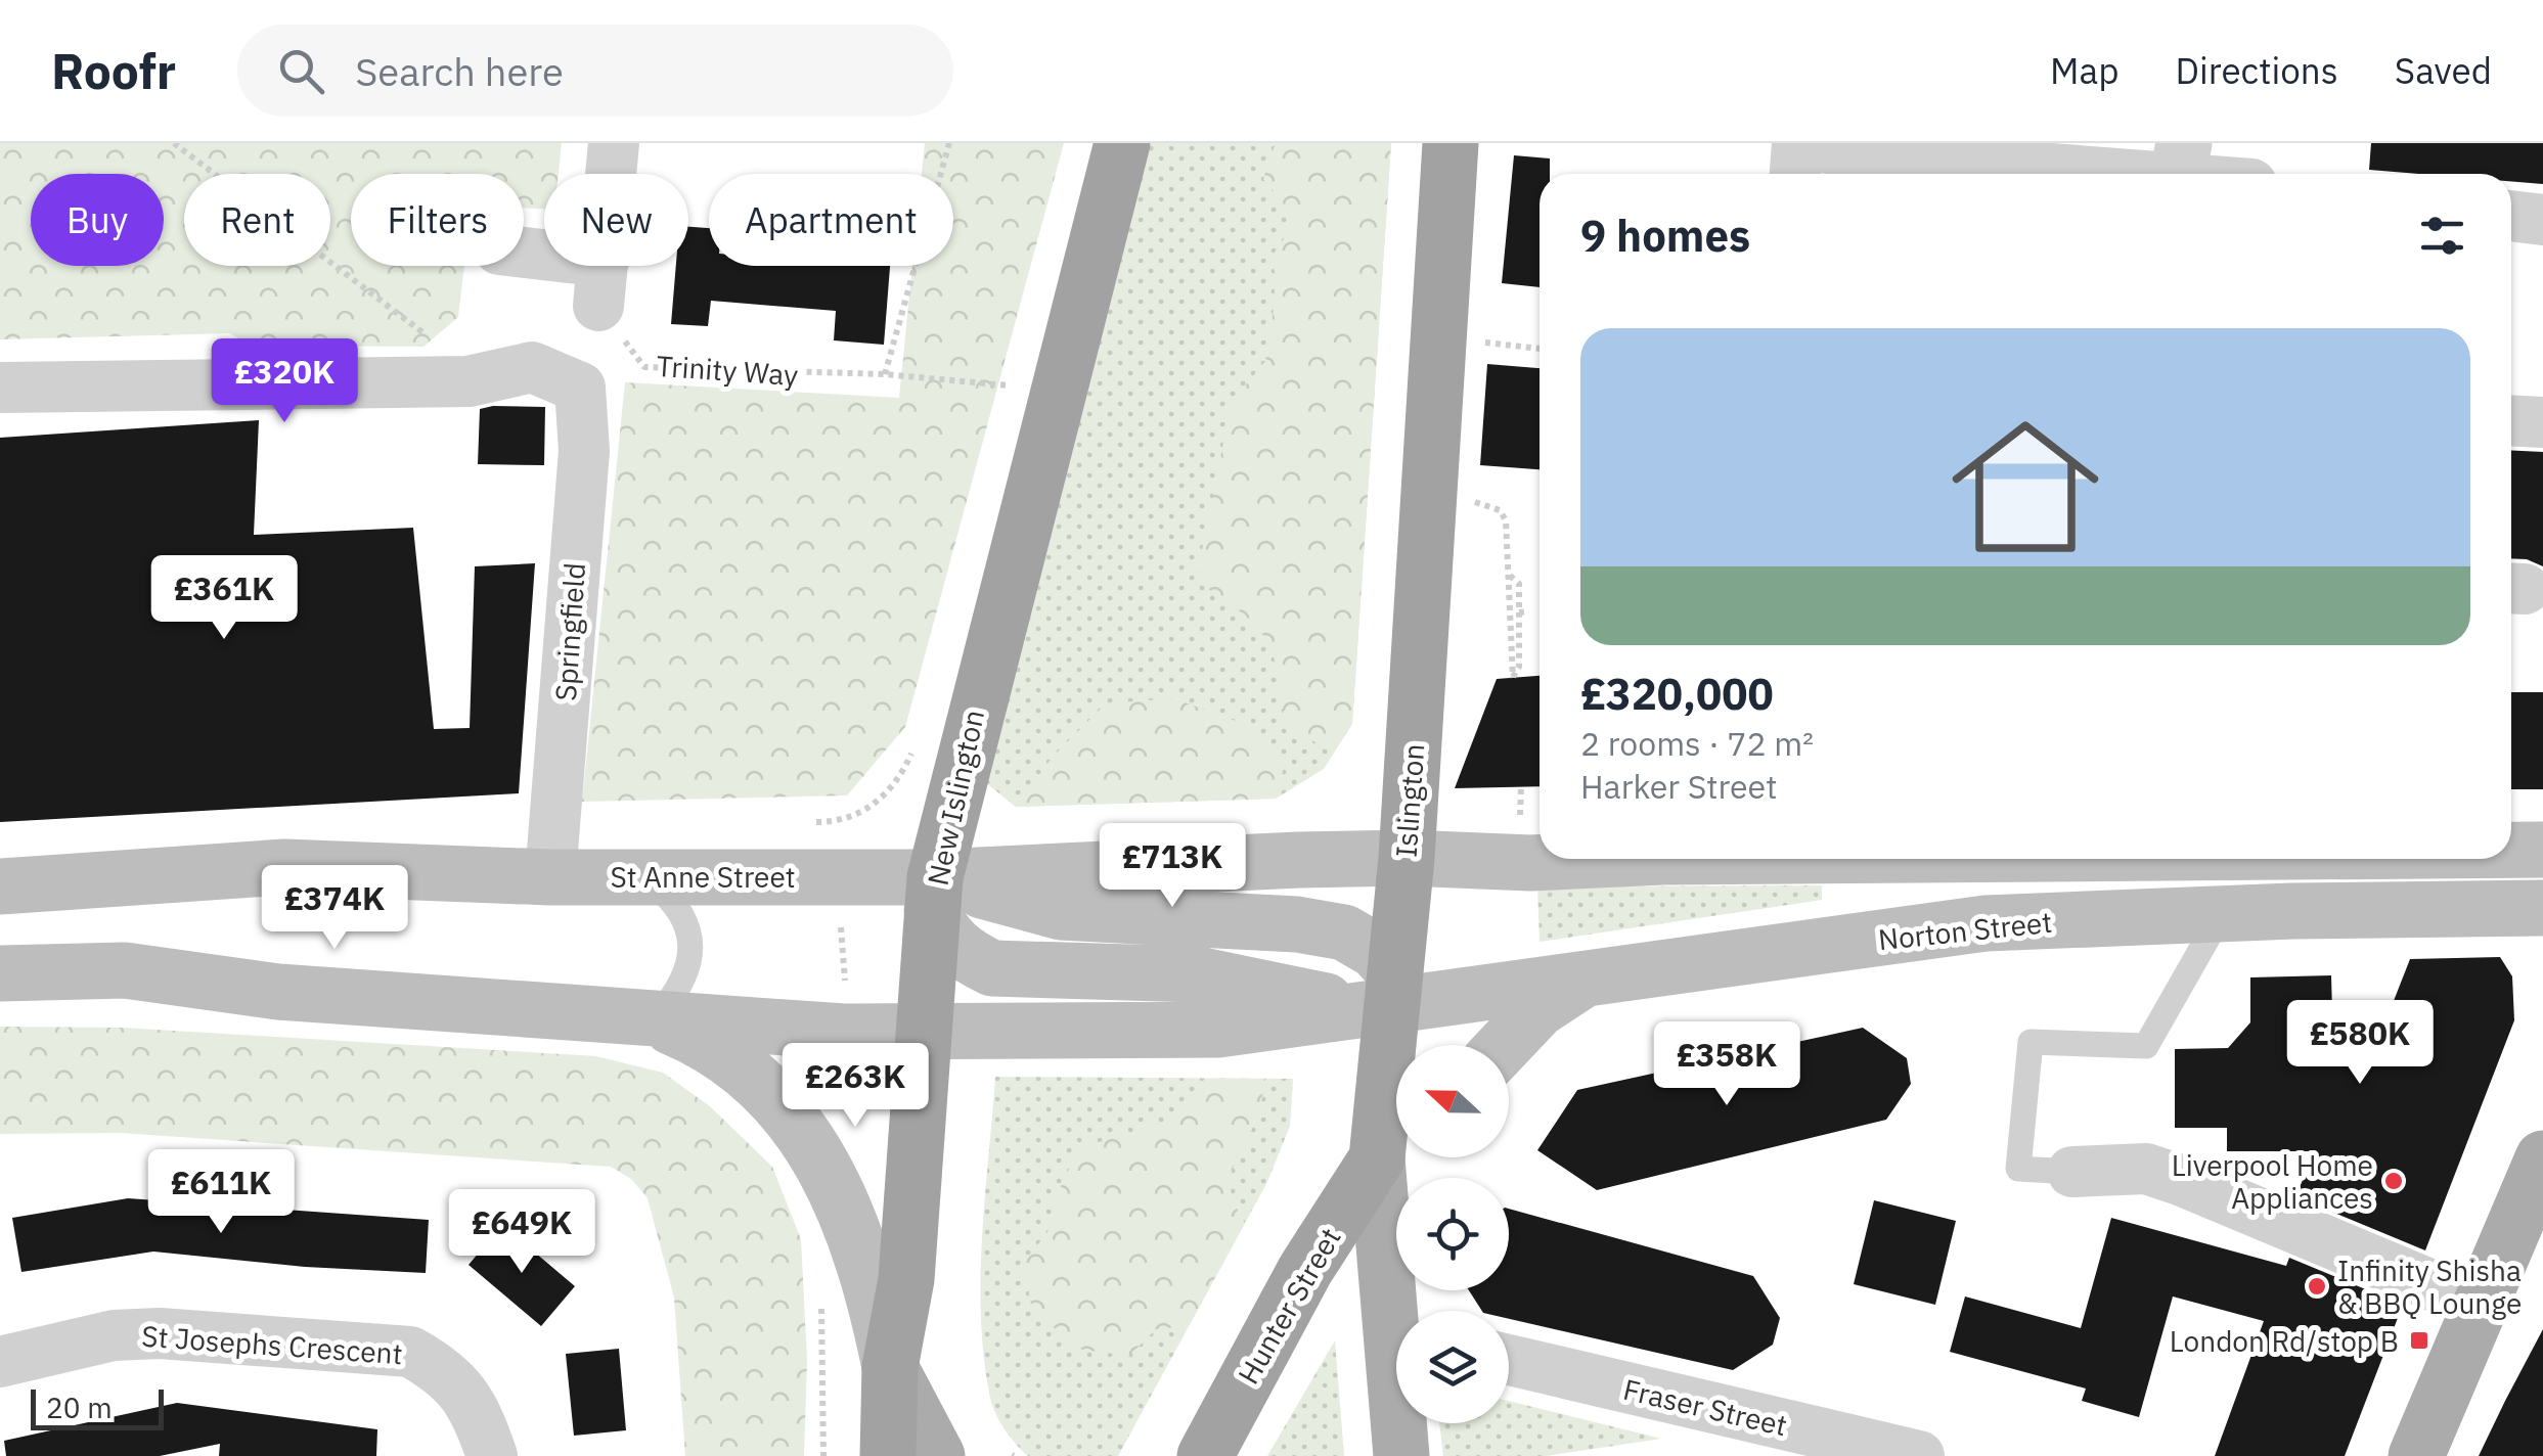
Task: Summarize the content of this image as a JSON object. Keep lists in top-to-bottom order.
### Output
{
  "streets": {
    "highway": ["New Islington", "Islington", "Hunter Street"],
    "main road": ["St Anne Street", "Norton Street"],
    "street": ["Springfield", "St Josephs Crescent", "Fraser Street"],
    "path": ["Trinity Way"]
  },
  "crossings": [
    ["Springfield", "St Anne Street"],
    ["New Islington", "St Anne Street"],
    ["Islington", "St Anne Street"],
    ["Islington", "Norton Street"],
    ["Islington", "Hunter Street"]
  ],
  "places": {
    "other": ["Liverpool Home Appliances", "Infinity Shisha & BBQ Lounge"],
    "transit": ["London Rd/stop B"]
  },
  "scale_bar": "20 m",
  "north": "left",
  "page": {
    "header": "Roofr",
    "search": "Search here",
    "nav": ["Map", "Directions", "Saved"],
    "chip": [
      "Buy",
      "Rent",
      "Filters",
      "New",
      "Apartment"
    ],
    "heading": "9 homes",
    "list": [
      {
        "name": "£320,000",
        "note": "2 rooms · 72 m² · Harker Street"
      }
    ],
    "price": [
      "£320K",
      "£361K",
      "£713K",
      "£374K",
      "£580K",
      "£358K",
      "£263K",
      "£611K",
      "£649K"
    ],
    "scale": "20 m"
  }
}
